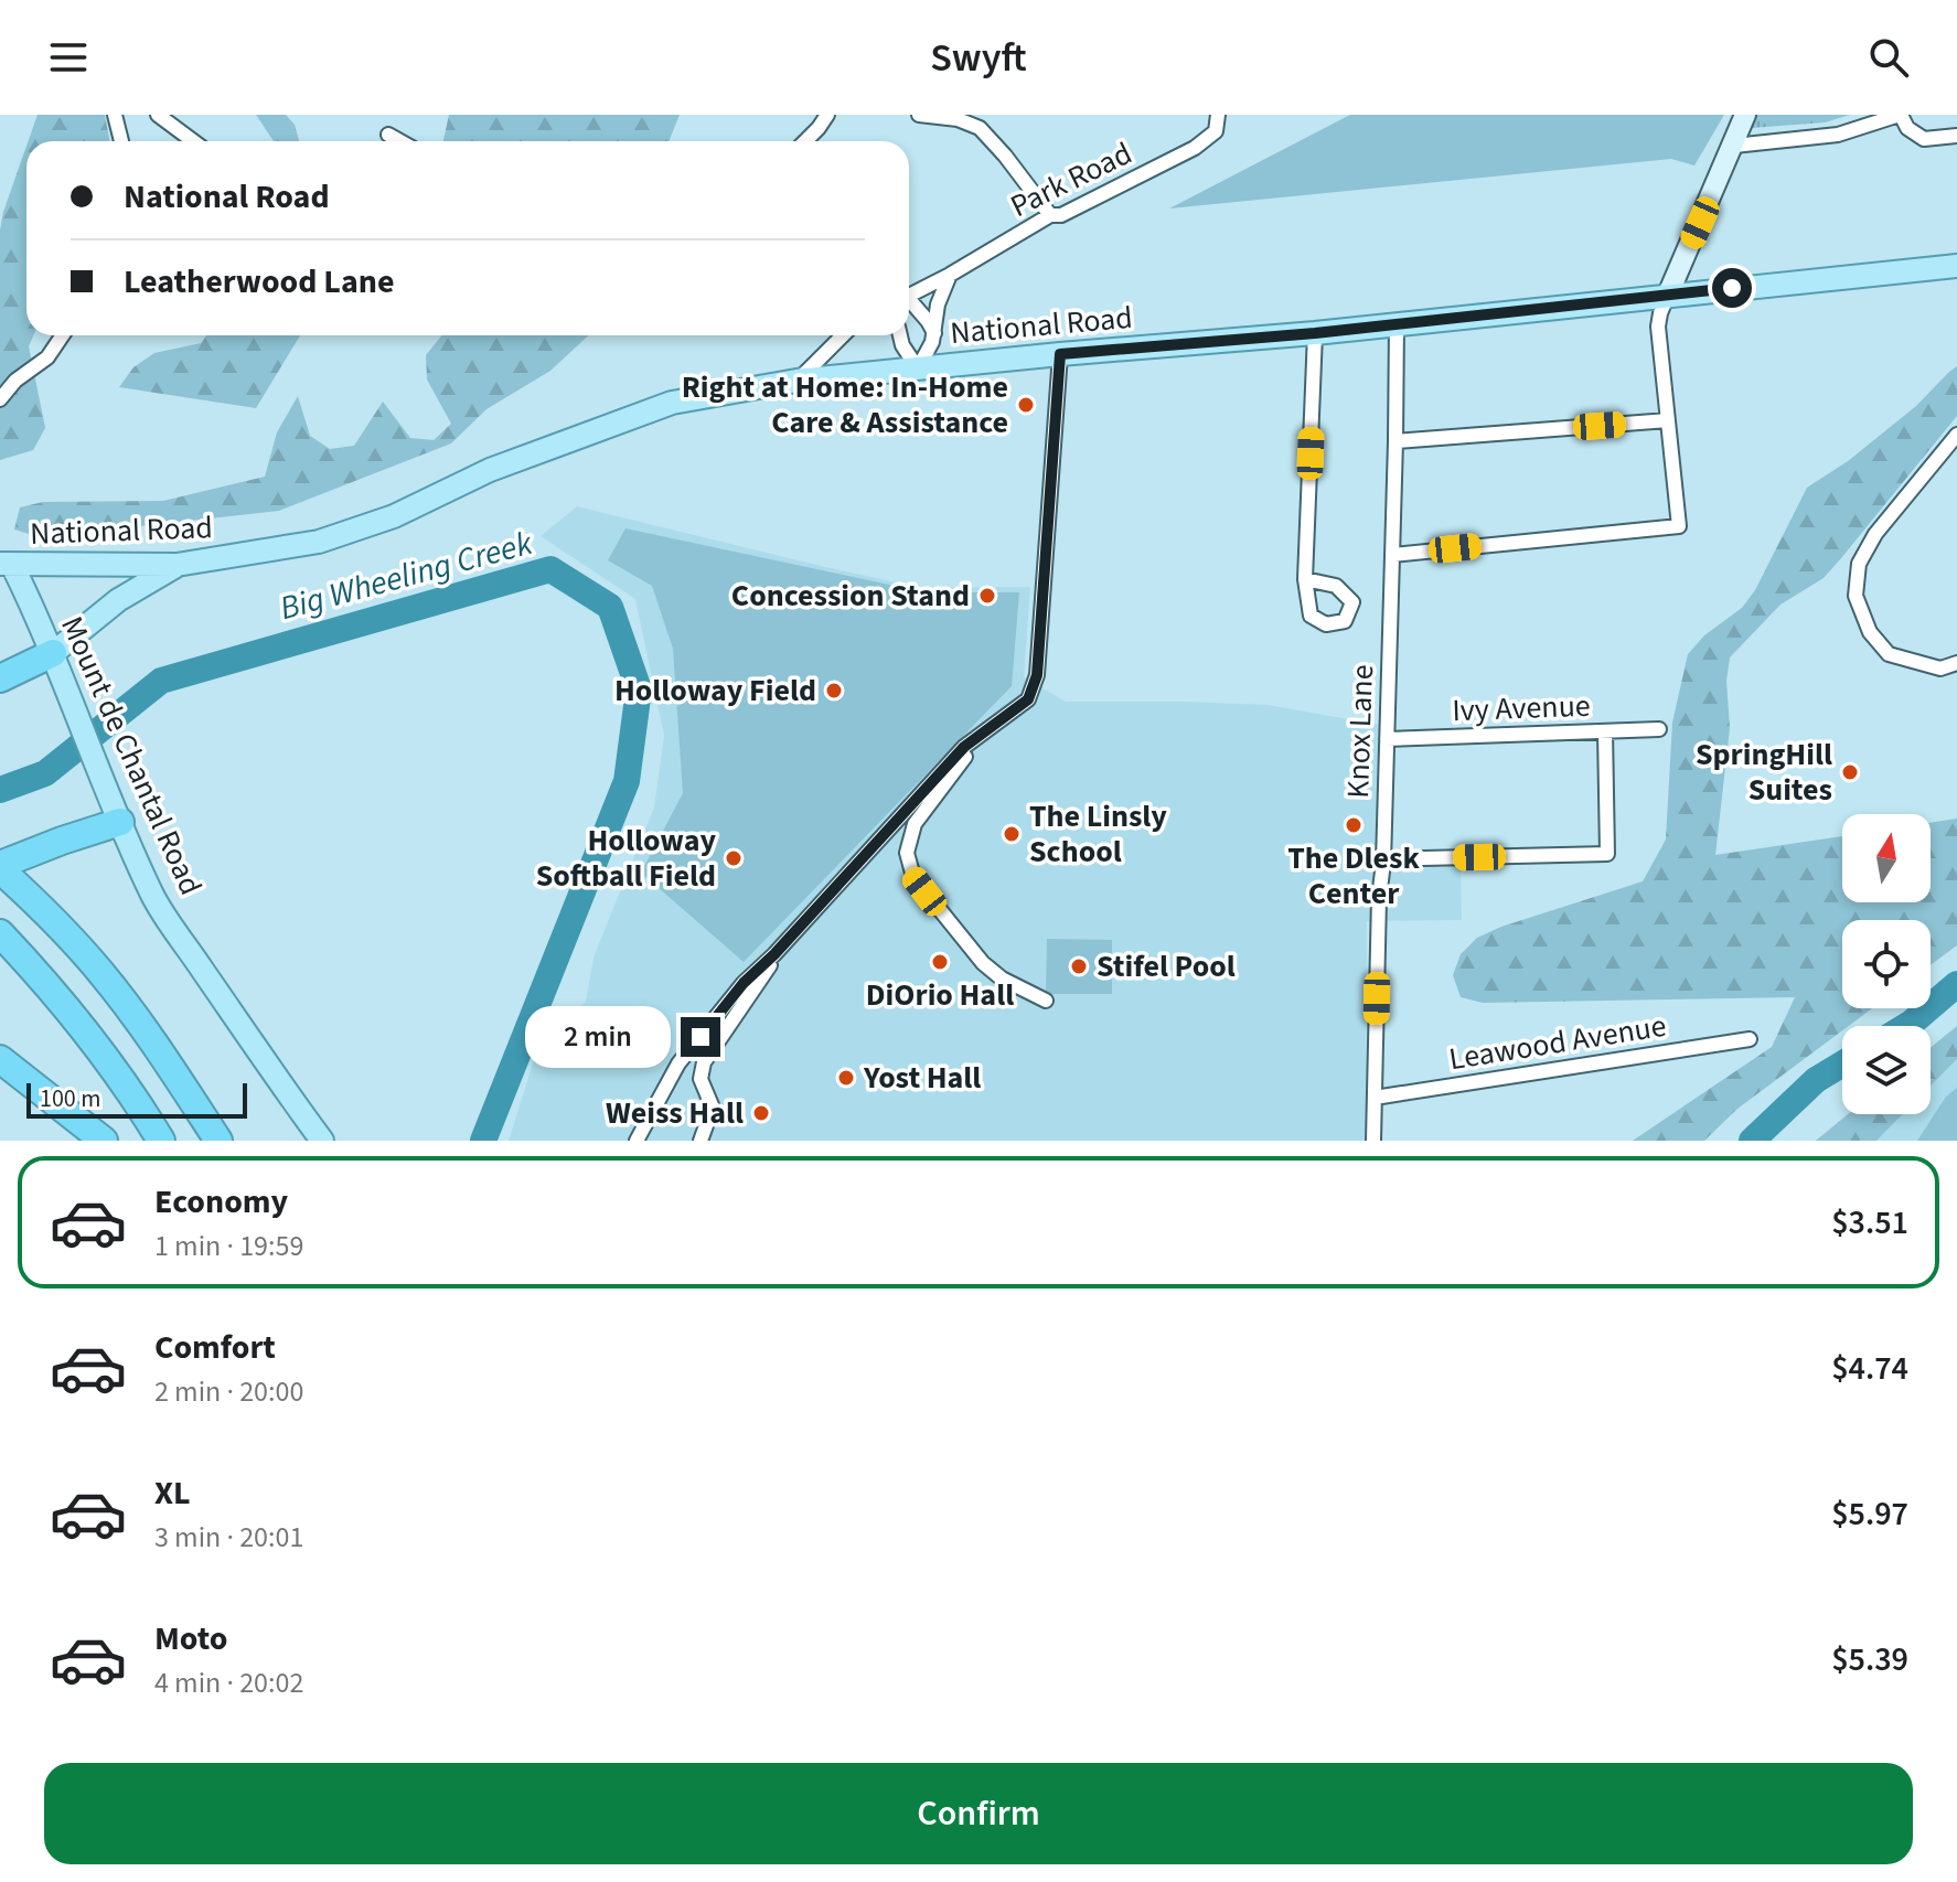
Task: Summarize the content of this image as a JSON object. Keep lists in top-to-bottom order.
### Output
{
  "streets": {
    "main road": ["National Road", "Mount de Chantal Road"],
    "street": [
      "Park Road",
      "Ivy Avenue",
      "Knox Lane",
      "Leawood Avenue"
    ]
  },
  "crossings": [
    ["National Road", "Knox Lane"],
    ["National Road", "Mount de Chantal Road"],
    ["Ivy Avenue", "Knox Lane"],
    ["Knox Lane", "Leawood Avenue"]
  ],
  "water": ["Big Wheeling Creek"],
  "places": [
    "Right at Home: In-Home Care & Assistance",
    "Concession Stand",
    "Holloway Field",
    "SpringHill Suites",
    "The Dlesk Center",
    "The Linsly School",
    "Holloway Softball Field",
    "DiOrio Hall",
    "Stifel Pool",
    "Yost Hall",
    "Weiss Hall"
  ],
  "scale_bar": "100 m",
  "north": "top",
  "page": {
    "header": "Swyft",
    "banner": ["National Road", "Leatherwood Lane"],
    "bubble": "2 min",
    "scale": "100 m",
    "list": [
      {
        "name": "Economy",
        "note": "1 min · 19:59",
        "value": "$3.51"
      },
      {
        "name": "Comfort",
        "note": "2 min · 20:00",
        "value": "$4.74"
      },
      {
        "name": "XL",
        "note": "3 min · 20:01",
        "value": "$5.97"
      },
      {
        "name": "Moto",
        "note": "4 min · 20:02",
        "value": "$5.39"
      }
    ],
    "buttons": "Confirm"
  }
}
